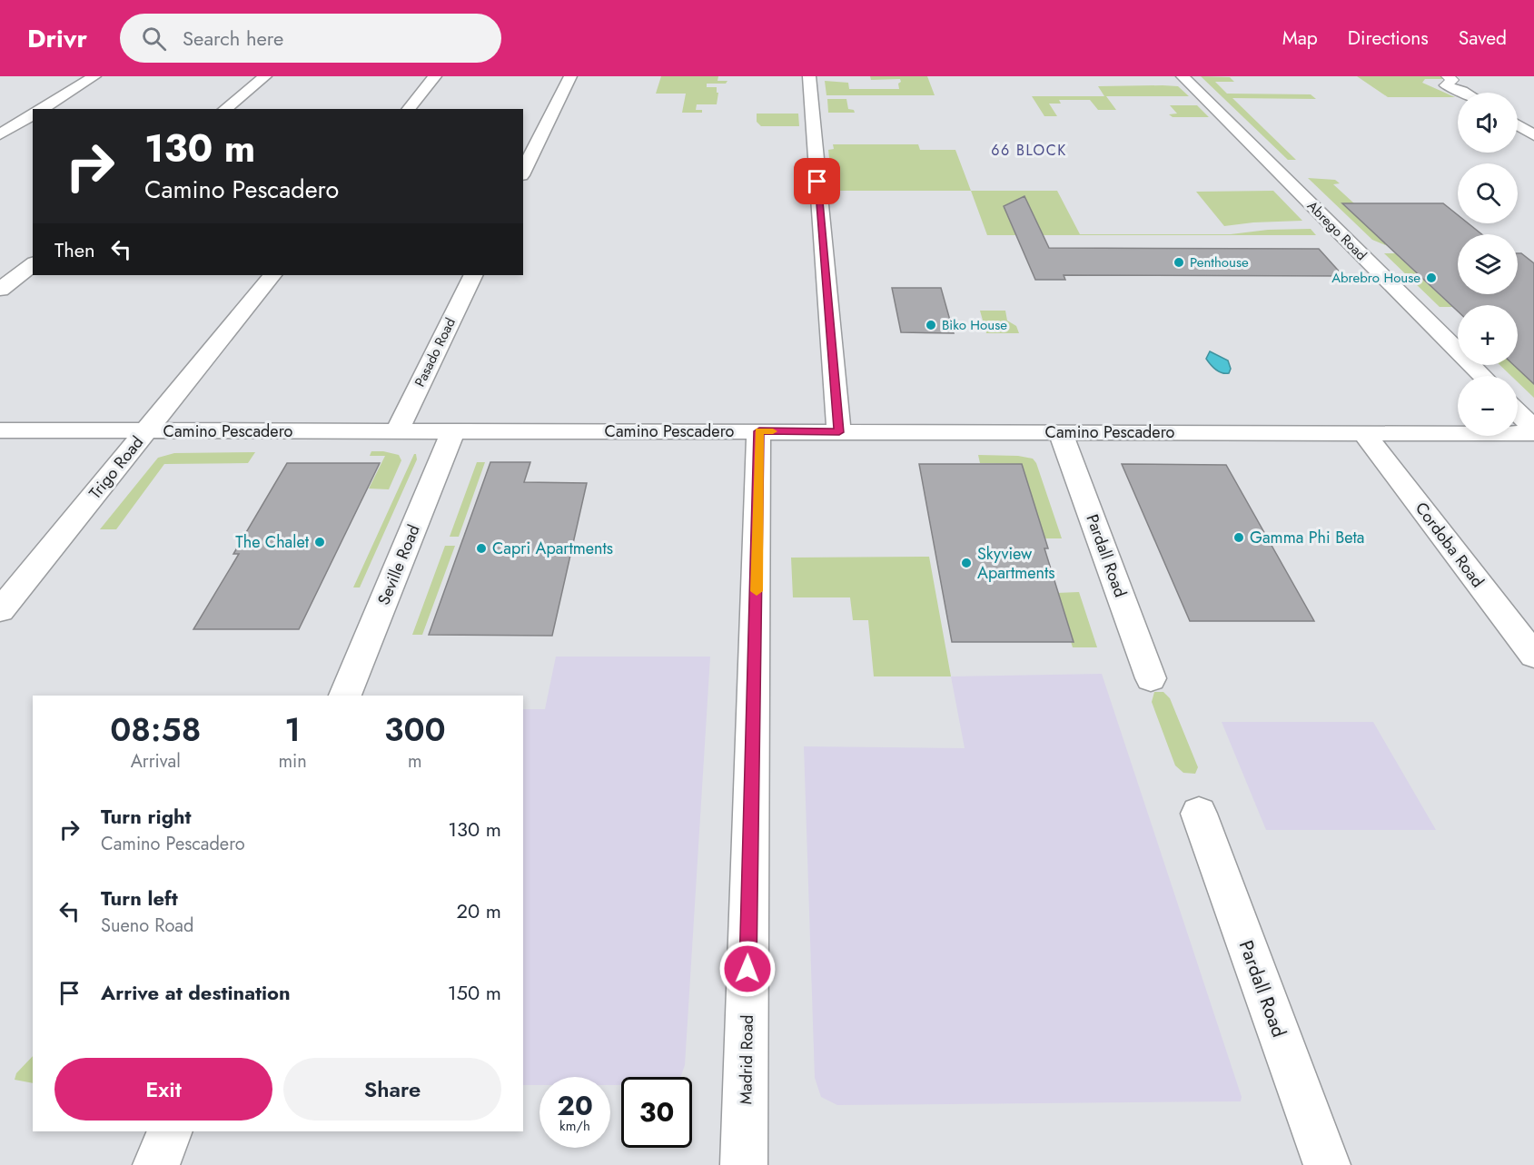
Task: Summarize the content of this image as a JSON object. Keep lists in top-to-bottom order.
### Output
{
  "streets": {
    "street": [
      "Abrego Road",
      "Pasado Road",
      "Camino Pescadero",
      "Trigo Road",
      "Cordoba Road",
      "Pardall Road",
      "Seville Road",
      "Madrid Road"
    ]
  },
  "crossings": [
    ["Pasado Road", "Camino Pescadero"],
    ["Camino Pescadero", "Trigo Road"],
    ["Camino Pescadero", "Cordoba Road"],
    ["Camino Pescadero", "Pardall Road"],
    ["Camino Pescadero", "Seville Road"],
    ["Camino Pescadero", "Madrid Road"]
  ],
  "districts": ["66 BLOCK"],
  "places": [
    "Penthouse",
    "Abrebro House",
    "Biko House",
    "Gamma Phi Beta",
    "The Chalet",
    "Capri Apartments",
    "Skyview Apartments"
  ],
  "page": {
    "header": "Drivr",
    "search": "Search here",
    "nav": ["Map", "Directions", "Saved"],
    "map_buttons": ["+", "−"],
    "turn": ["130 m", "Camino Pescadero"],
    "then": "Then",
    "eta": [
      "08:58",
      "Arrival",
      "1",
      "min",
      "300",
      "m"
    ],
    "list": [
      {
        "name": "Turn right",
        "note": "Camino Pescadero",
        "value": "130 m"
      },
      {
        "name": "Turn left",
        "note": "Sueno Road",
        "value": "20 m"
      },
      {
        "name": "Arrive at destination",
        "value": "150 m"
      }
    ],
    "buttons": ["Exit", "Share"],
    "speed": "20 km/h",
    "limit": "30"
  }
}
